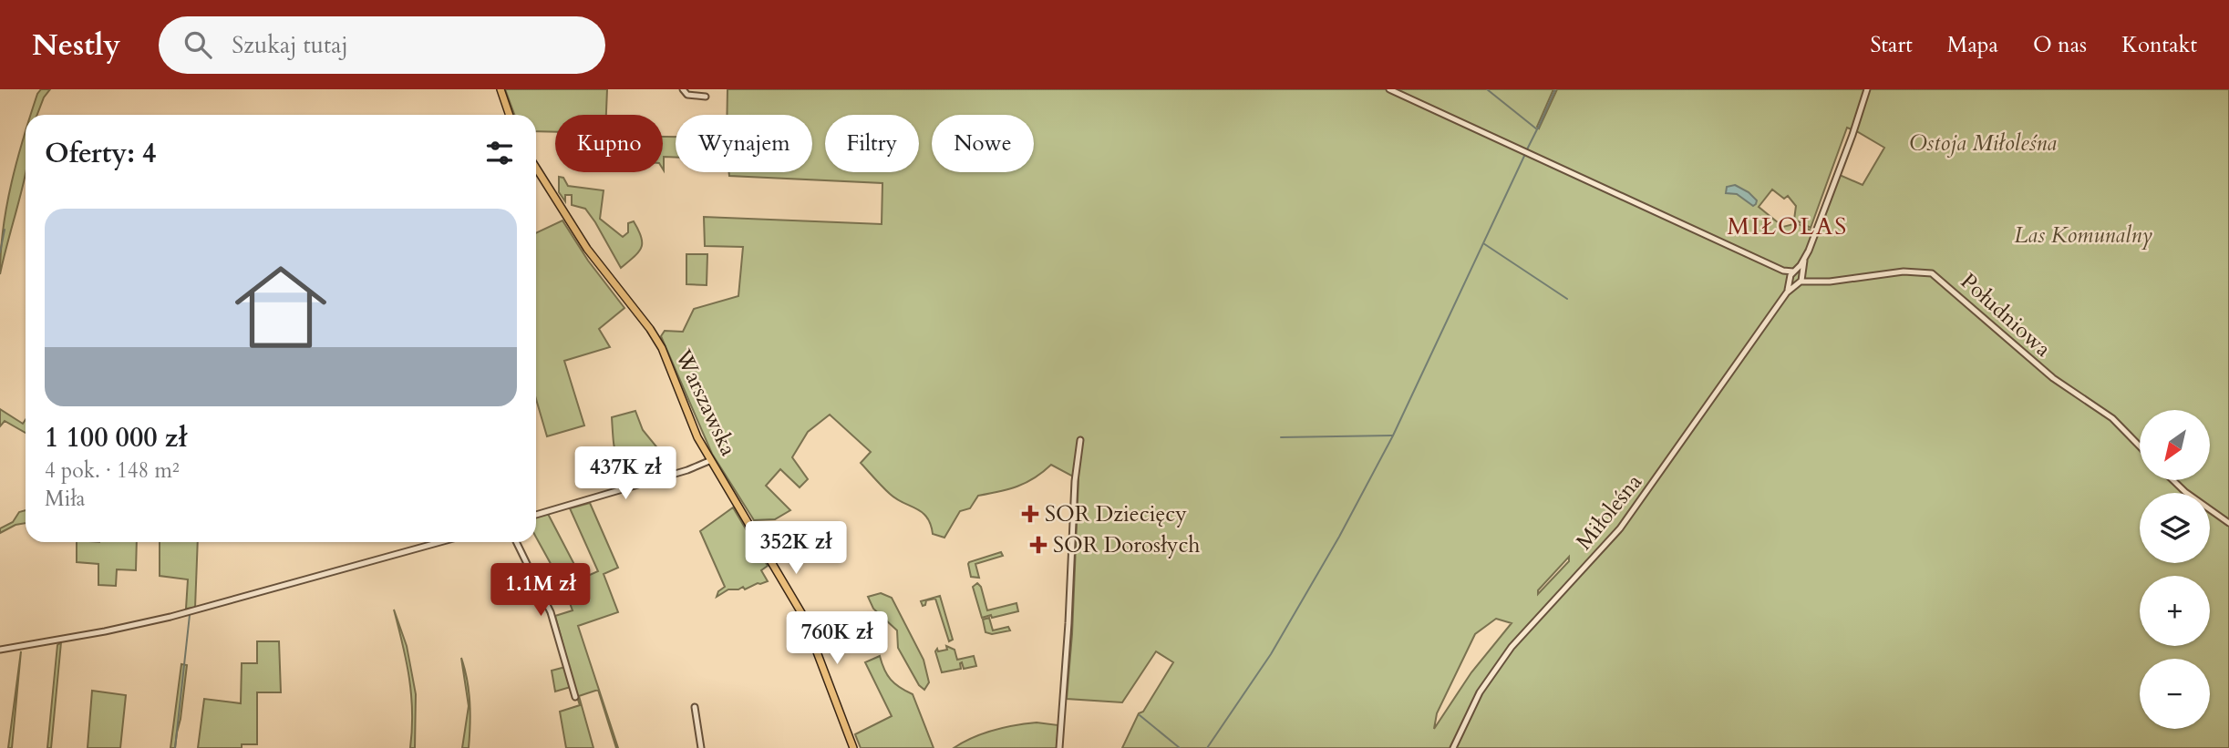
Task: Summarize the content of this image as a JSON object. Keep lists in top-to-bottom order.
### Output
{
  "streets": {
    "main road": ["Warszawska"],
    "street": ["Południowa", "Miłoleśna"]
  },
  "districts": ["MIŁOLAS"],
  "parks": ["Ostoja Miłoleśna", "Las Komunalny"],
  "places": {
    "health": ["SOR Dziecięcy", "SOR Dorosłych"]
  },
  "north": "bottom left",
  "page": {
    "header": "Nestly",
    "search": "Szukaj tutaj",
    "nav": [
      "Start",
      "Mapa",
      "O nas",
      "Kontakt"
    ],
    "chip": [
      "Kupno",
      "Wynajem",
      "Filtry",
      "Nowe"
    ],
    "heading": "Oferty: 4",
    "list": [
      {
        "name": "1 100 000 zł",
        "note": "4 pok. · 148 m² · Miła"
      }
    ],
    "map_buttons": ["+", "−"],
    "price": [
      "437K zł",
      "352K zł",
      "1.1M zł",
      "760K zł"
    ]
  }
}
